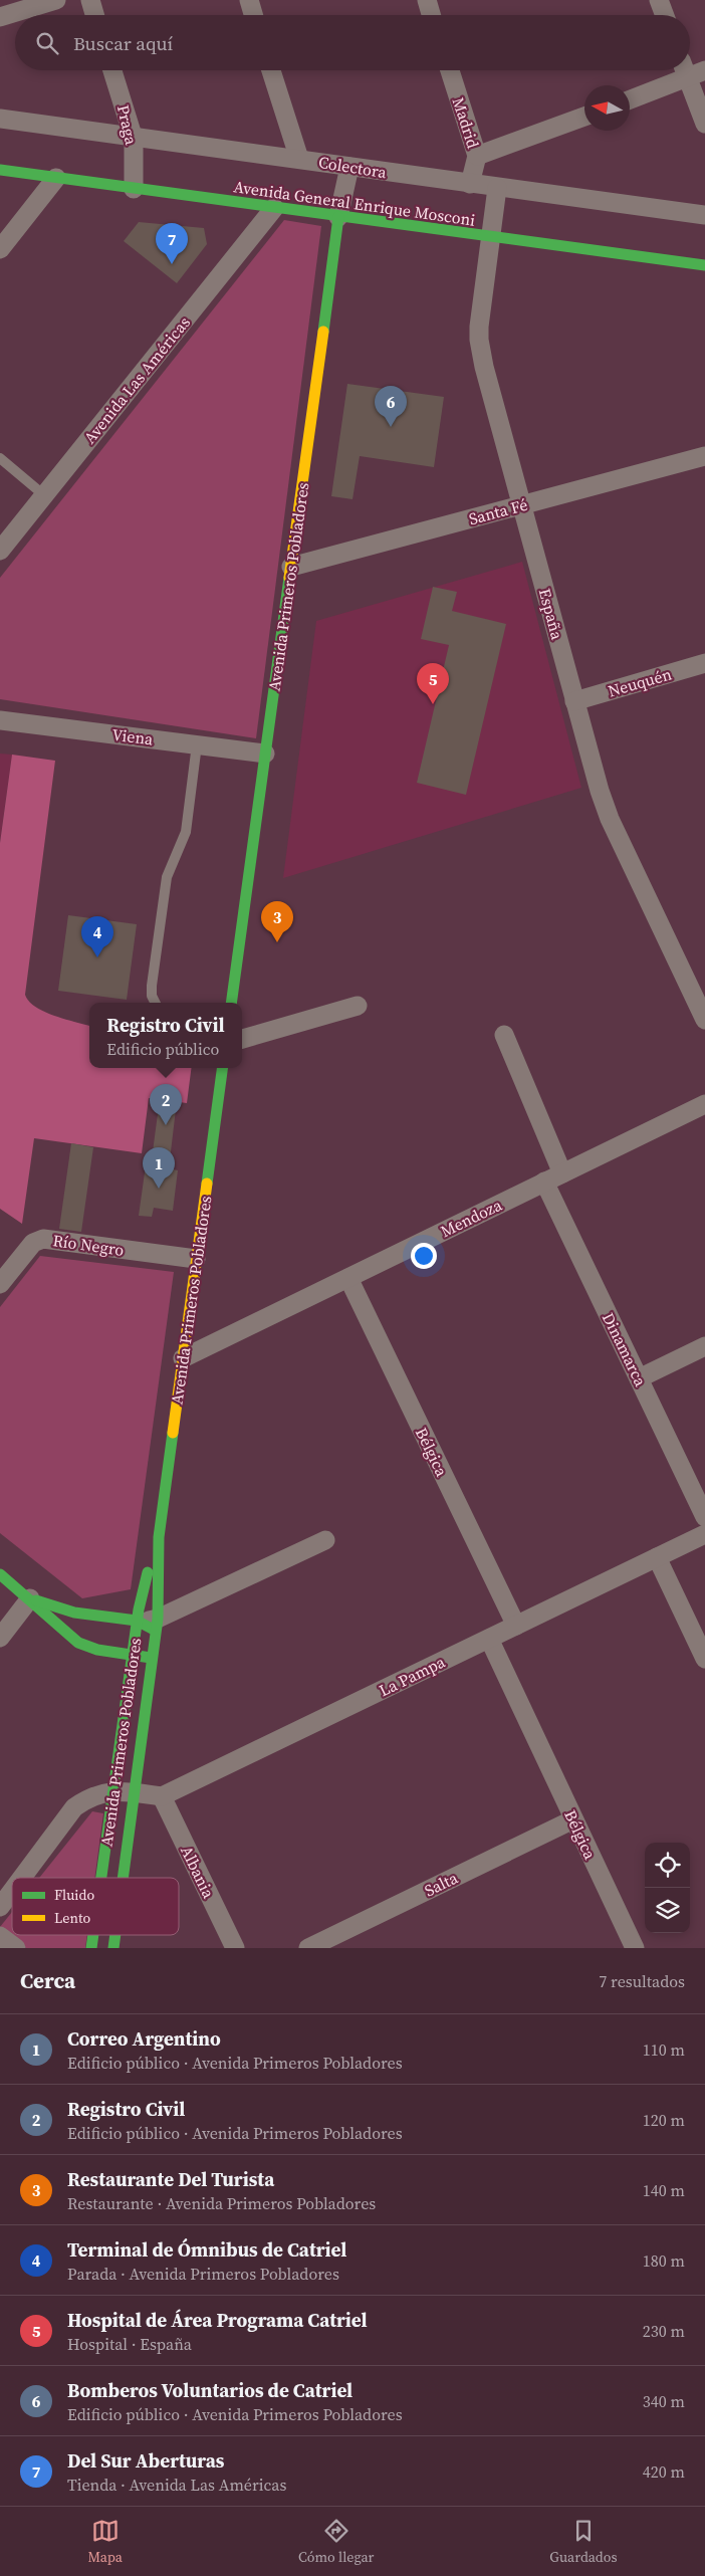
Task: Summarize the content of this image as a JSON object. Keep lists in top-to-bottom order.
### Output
{
  "streets": {
    "street": [
      "Madrid",
      "Praga",
      "Colectora",
      "Avenida General Enrique Mosconi",
      "Avenida Las Américas",
      "Santa Fé",
      "Avenida Primeros Pobladores",
      "España",
      "Neuquén",
      "Viena",
      "Mendoza",
      "Río Negro",
      "Dinamarca",
      "Bélgica",
      "La Pampa",
      "Albania",
      "Salta"
    ]
  },
  "crossings": [
    ["Madrid", "Colectora"],
    ["Praga", "Colectora"],
    ["Praga", "Avenida General Enrique Mosconi"],
    ["Colectora", "Avenida Primeros Pobladores"],
    ["Colectora", "España"],
    ["Avenida General Enrique Mosconi", "Avenida Las Américas"],
    ["Avenida General Enrique Mosconi", "Avenida Primeros Pobladores"],
    ["Avenida General Enrique Mosconi", "España"],
    ["Santa Fé", "Avenida Primeros Pobladores"],
    ["Santa Fé", "España"],
    ["Avenida Primeros Pobladores", "Viena"],
    ["Avenida Primeros Pobladores", "Mendoza"],
    ["Avenida Primeros Pobladores", "Río Negro"],
    ["España", "Neuquén"],
    ["Mendoza", "Dinamarca"],
    ["Mendoza", "Bélgica"],
    ["Bélgica", "La Pampa"],
    ["Bélgica", "Salta"],
    ["La Pampa", "Albania"]
  ],
  "legend": ["Fluido", "Lento"],
  "north": "left",
  "page": {
    "search": "Buscar aquí",
    "pins": [
      "7",
      "6",
      "5",
      "3",
      "4",
      "2",
      "1"
    ],
    "popup": ["Registro Civil", "Edificio público"],
    "heading": ["Cerca", "7 resultados"],
    "list": [
      {
        "mark": "1",
        "name": "Correo Argentino",
        "note": "Edificio público · Avenida Primeros Pobladores",
        "value": "110 m"
      },
      {
        "mark": "2",
        "name": "Registro Civil",
        "note": "Edificio público · Avenida Primeros Pobladores",
        "value": "120 m"
      },
      {
        "mark": "3",
        "name": "Restaurante Del Turista",
        "note": "Restaurante · Avenida Primeros Pobladores",
        "value": "140 m"
      },
      {
        "mark": "4",
        "name": "Terminal de Ómnibus de Catriel",
        "note": "Parada · Avenida Primeros Pobladores",
        "value": "180 m"
      },
      {
        "mark": "5",
        "name": "Hospital de Área Programa Catriel",
        "note": "Hospital · España",
        "value": "230 m"
      },
      {
        "mark": "6",
        "name": "Bomberos Voluntarios de Catriel",
        "note": "Edificio público · Avenida Primeros Pobladores",
        "value": "340 m"
      },
      {
        "mark": "7",
        "name": "Del Sur Aberturas",
        "note": "Tienda · Avenida Las Américas",
        "value": "420 m"
      }
    ],
    "nav": ["Mapa", "Cómo llegar", "Guardados"]
  }
}
